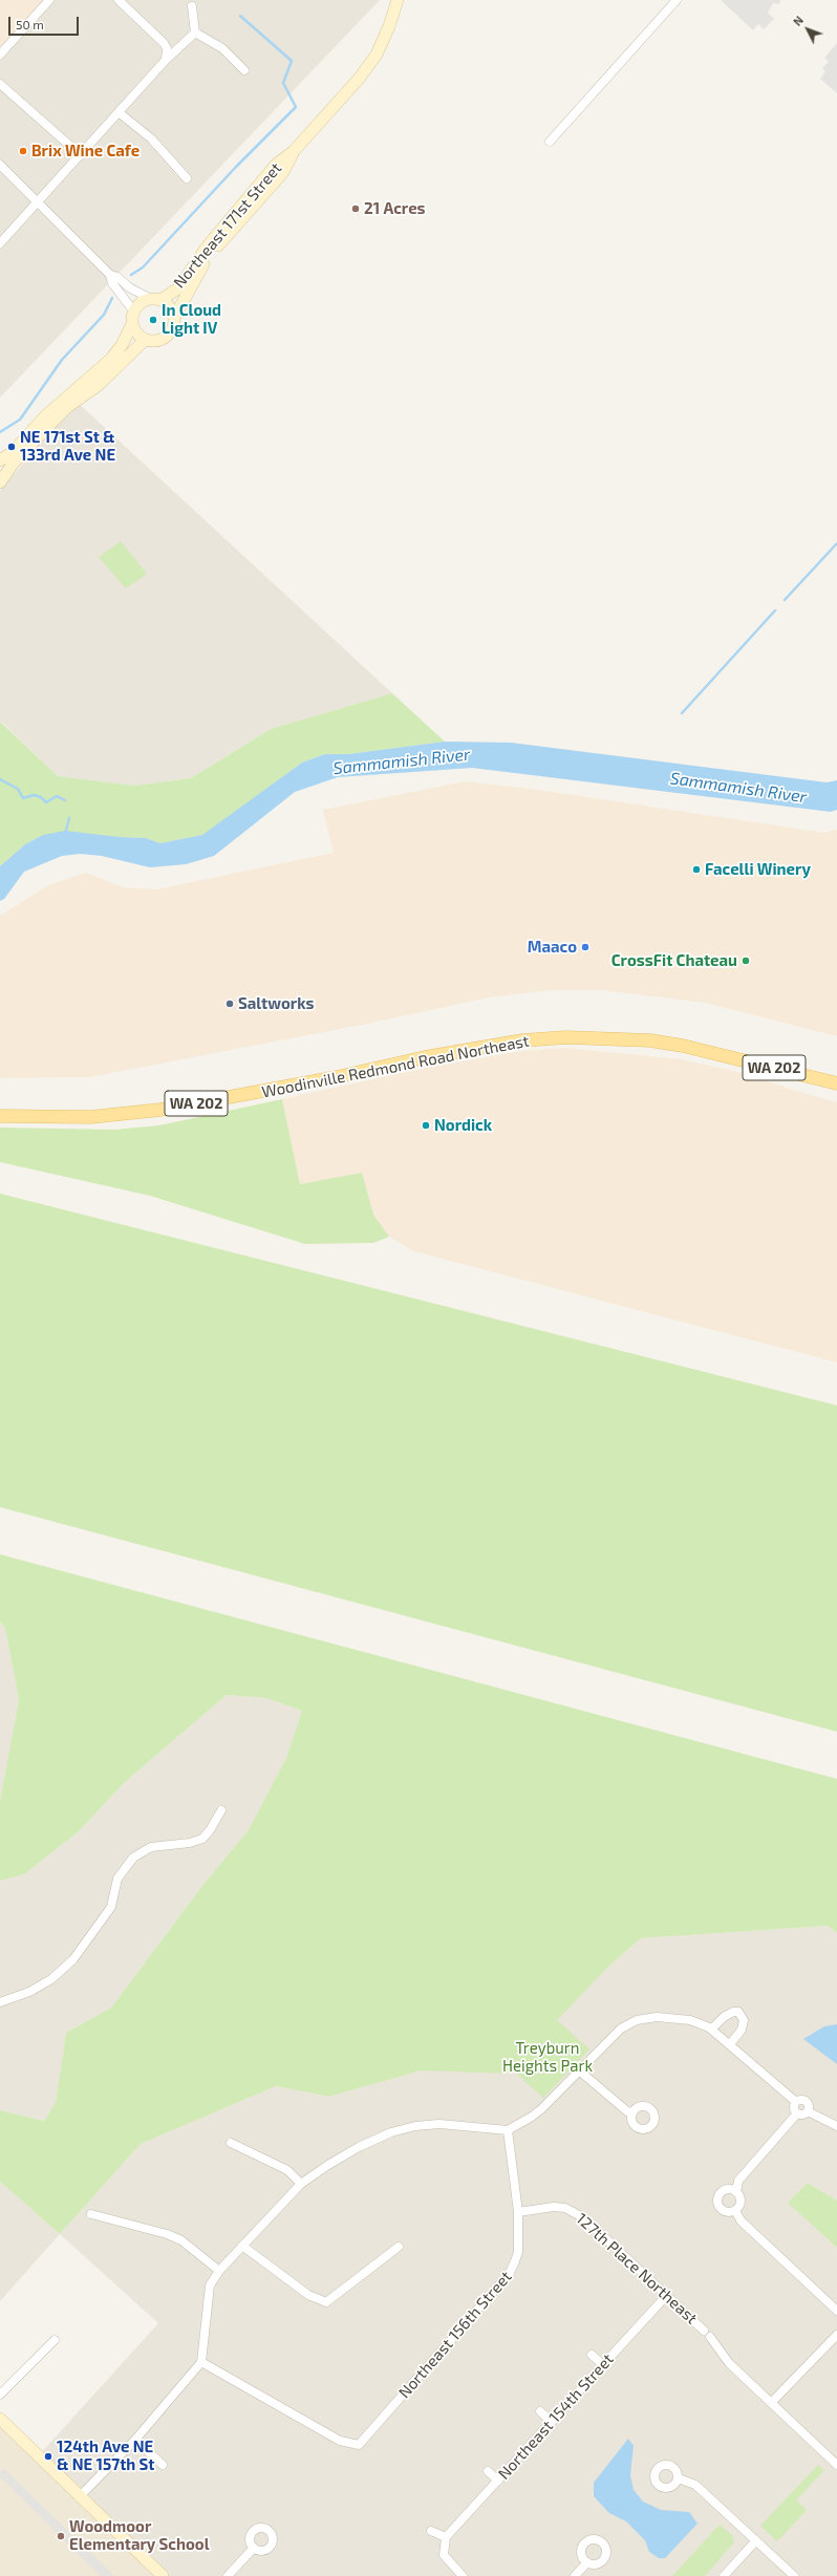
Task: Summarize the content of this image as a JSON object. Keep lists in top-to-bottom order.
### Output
{
  "streets": {
    "main road": ["Northeast 171st Street", "Woodinville Redmond Road Northeast", "WA 202"],
    "street": ["127th Place Northeast", "Northeast 156th Street", "Northeast 154th Street"]
  },
  "crossings": [
    ["127th Place Northeast", "Northeast 156th Street"],
    ["127th Place Northeast", "Northeast 154th Street"]
  ],
  "water": ["Sammamish River"],
  "parks": ["Treyburn Heights Park"],
  "places": [
    "Brix Wine Cafe",
    "21 Acres",
    "In Cloud Light IV",
    "NE 171st St & 133rd Ave NE",
    "Facelli Winery",
    "Maaco",
    "CrossFit Chateau",
    "Saltworks",
    "Nordick",
    "124th Ave NE & NE 157th St",
    "Woodmoor Elementary School"
  ],
  "scale_bar": "50 m",
  "north": "top left"
}
